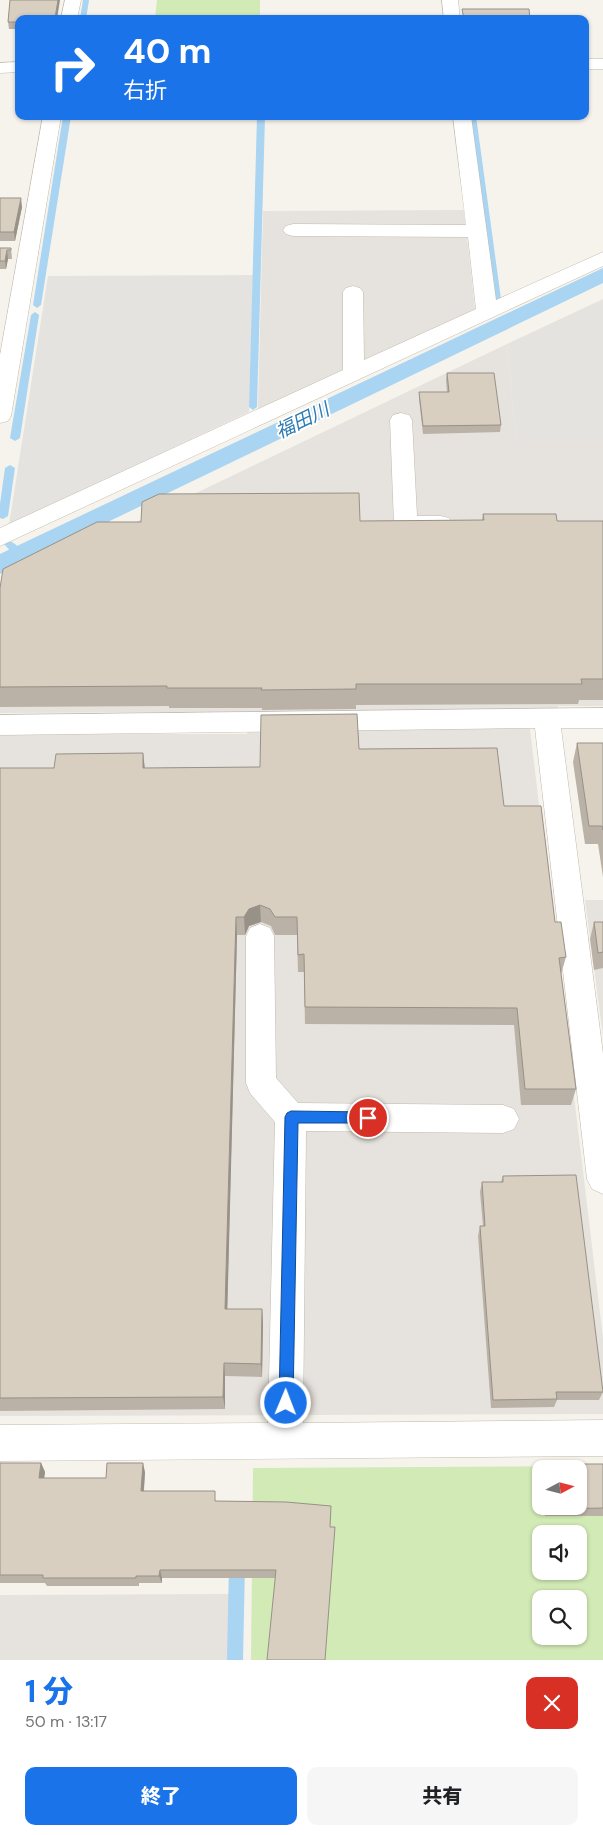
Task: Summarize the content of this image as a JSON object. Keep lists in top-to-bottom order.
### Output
{
  "water": ["福田川"],
  "north": "right",
  "page": {
    "turn": ["40 m", "右折"],
    "heading": ["1 分", "50 m · 13:17"],
    "buttons": ["終了", "共有"]
  }
}
